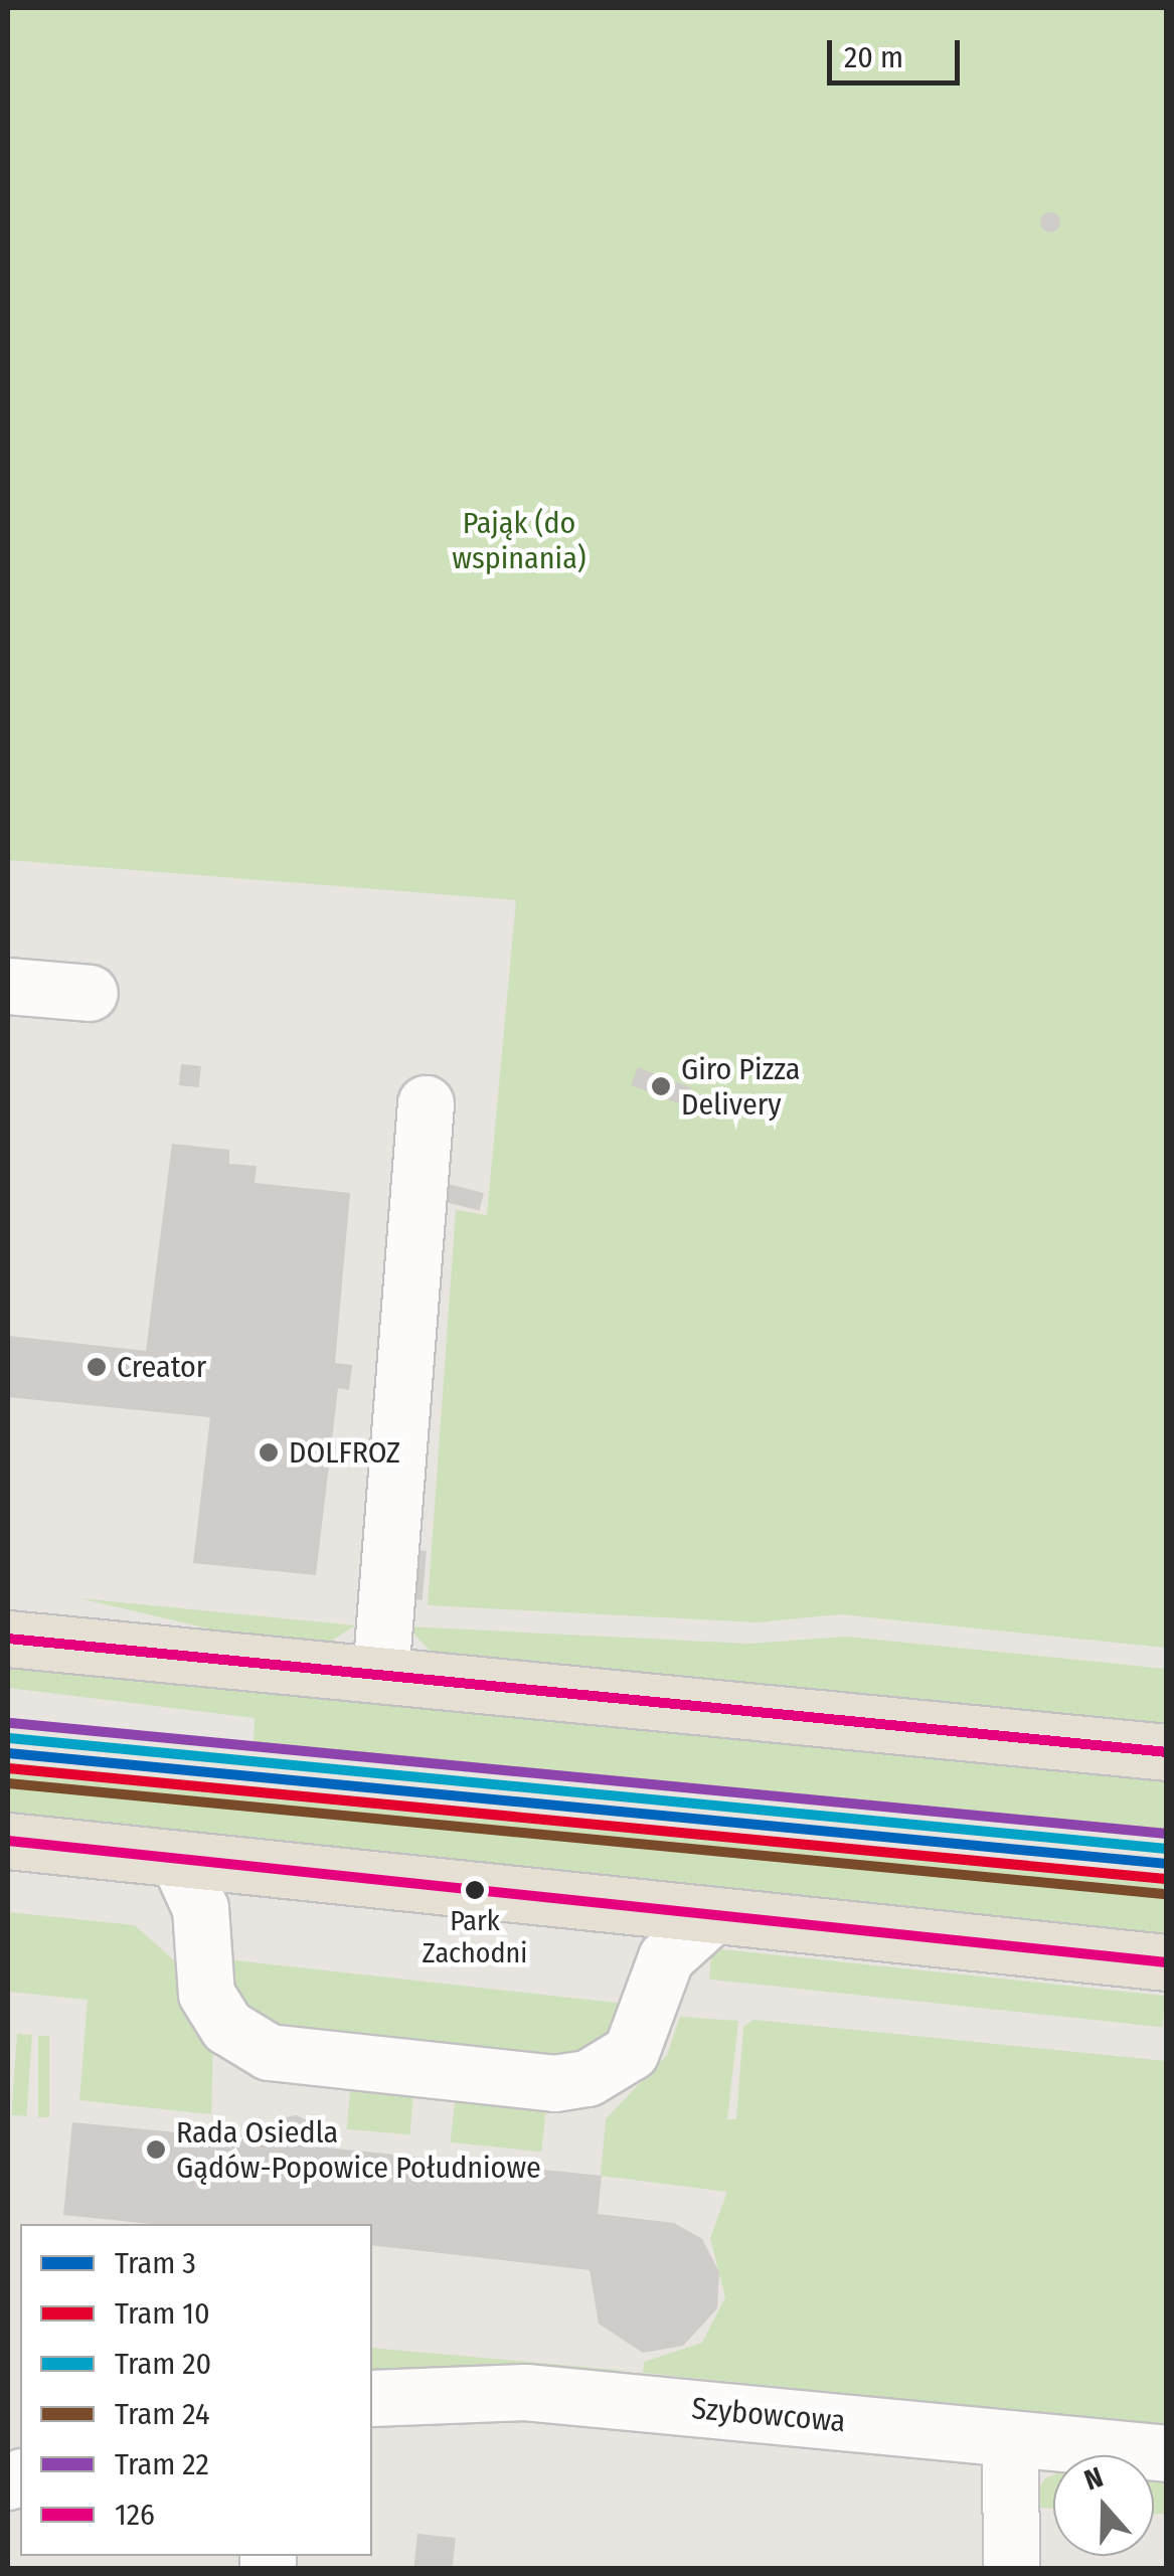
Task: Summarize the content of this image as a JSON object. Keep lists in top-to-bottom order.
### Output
{
  "streets": {
    "street": ["Szybowcowa"]
  },
  "parks": ["Pająk (do wspinania)"],
  "places": [
    "Giro Pizza Delivery",
    "Creator",
    "DOLFROZ",
    "Park Zachodni",
    "Rada Osiedla Gądów-Popowice Południowe"
  ],
  "lines": [
    "transit line 126",
    "tram line 22",
    "tram line 20",
    "tram line 3",
    "tram line 10",
    "tram line 24"
  ],
  "legend": [
    "Tram 3",
    "Tram 10",
    "Tram 20",
    "Tram 24",
    "Tram 22",
    "126"
  ],
  "scale_bar": "20 m",
  "north": "top"
}
